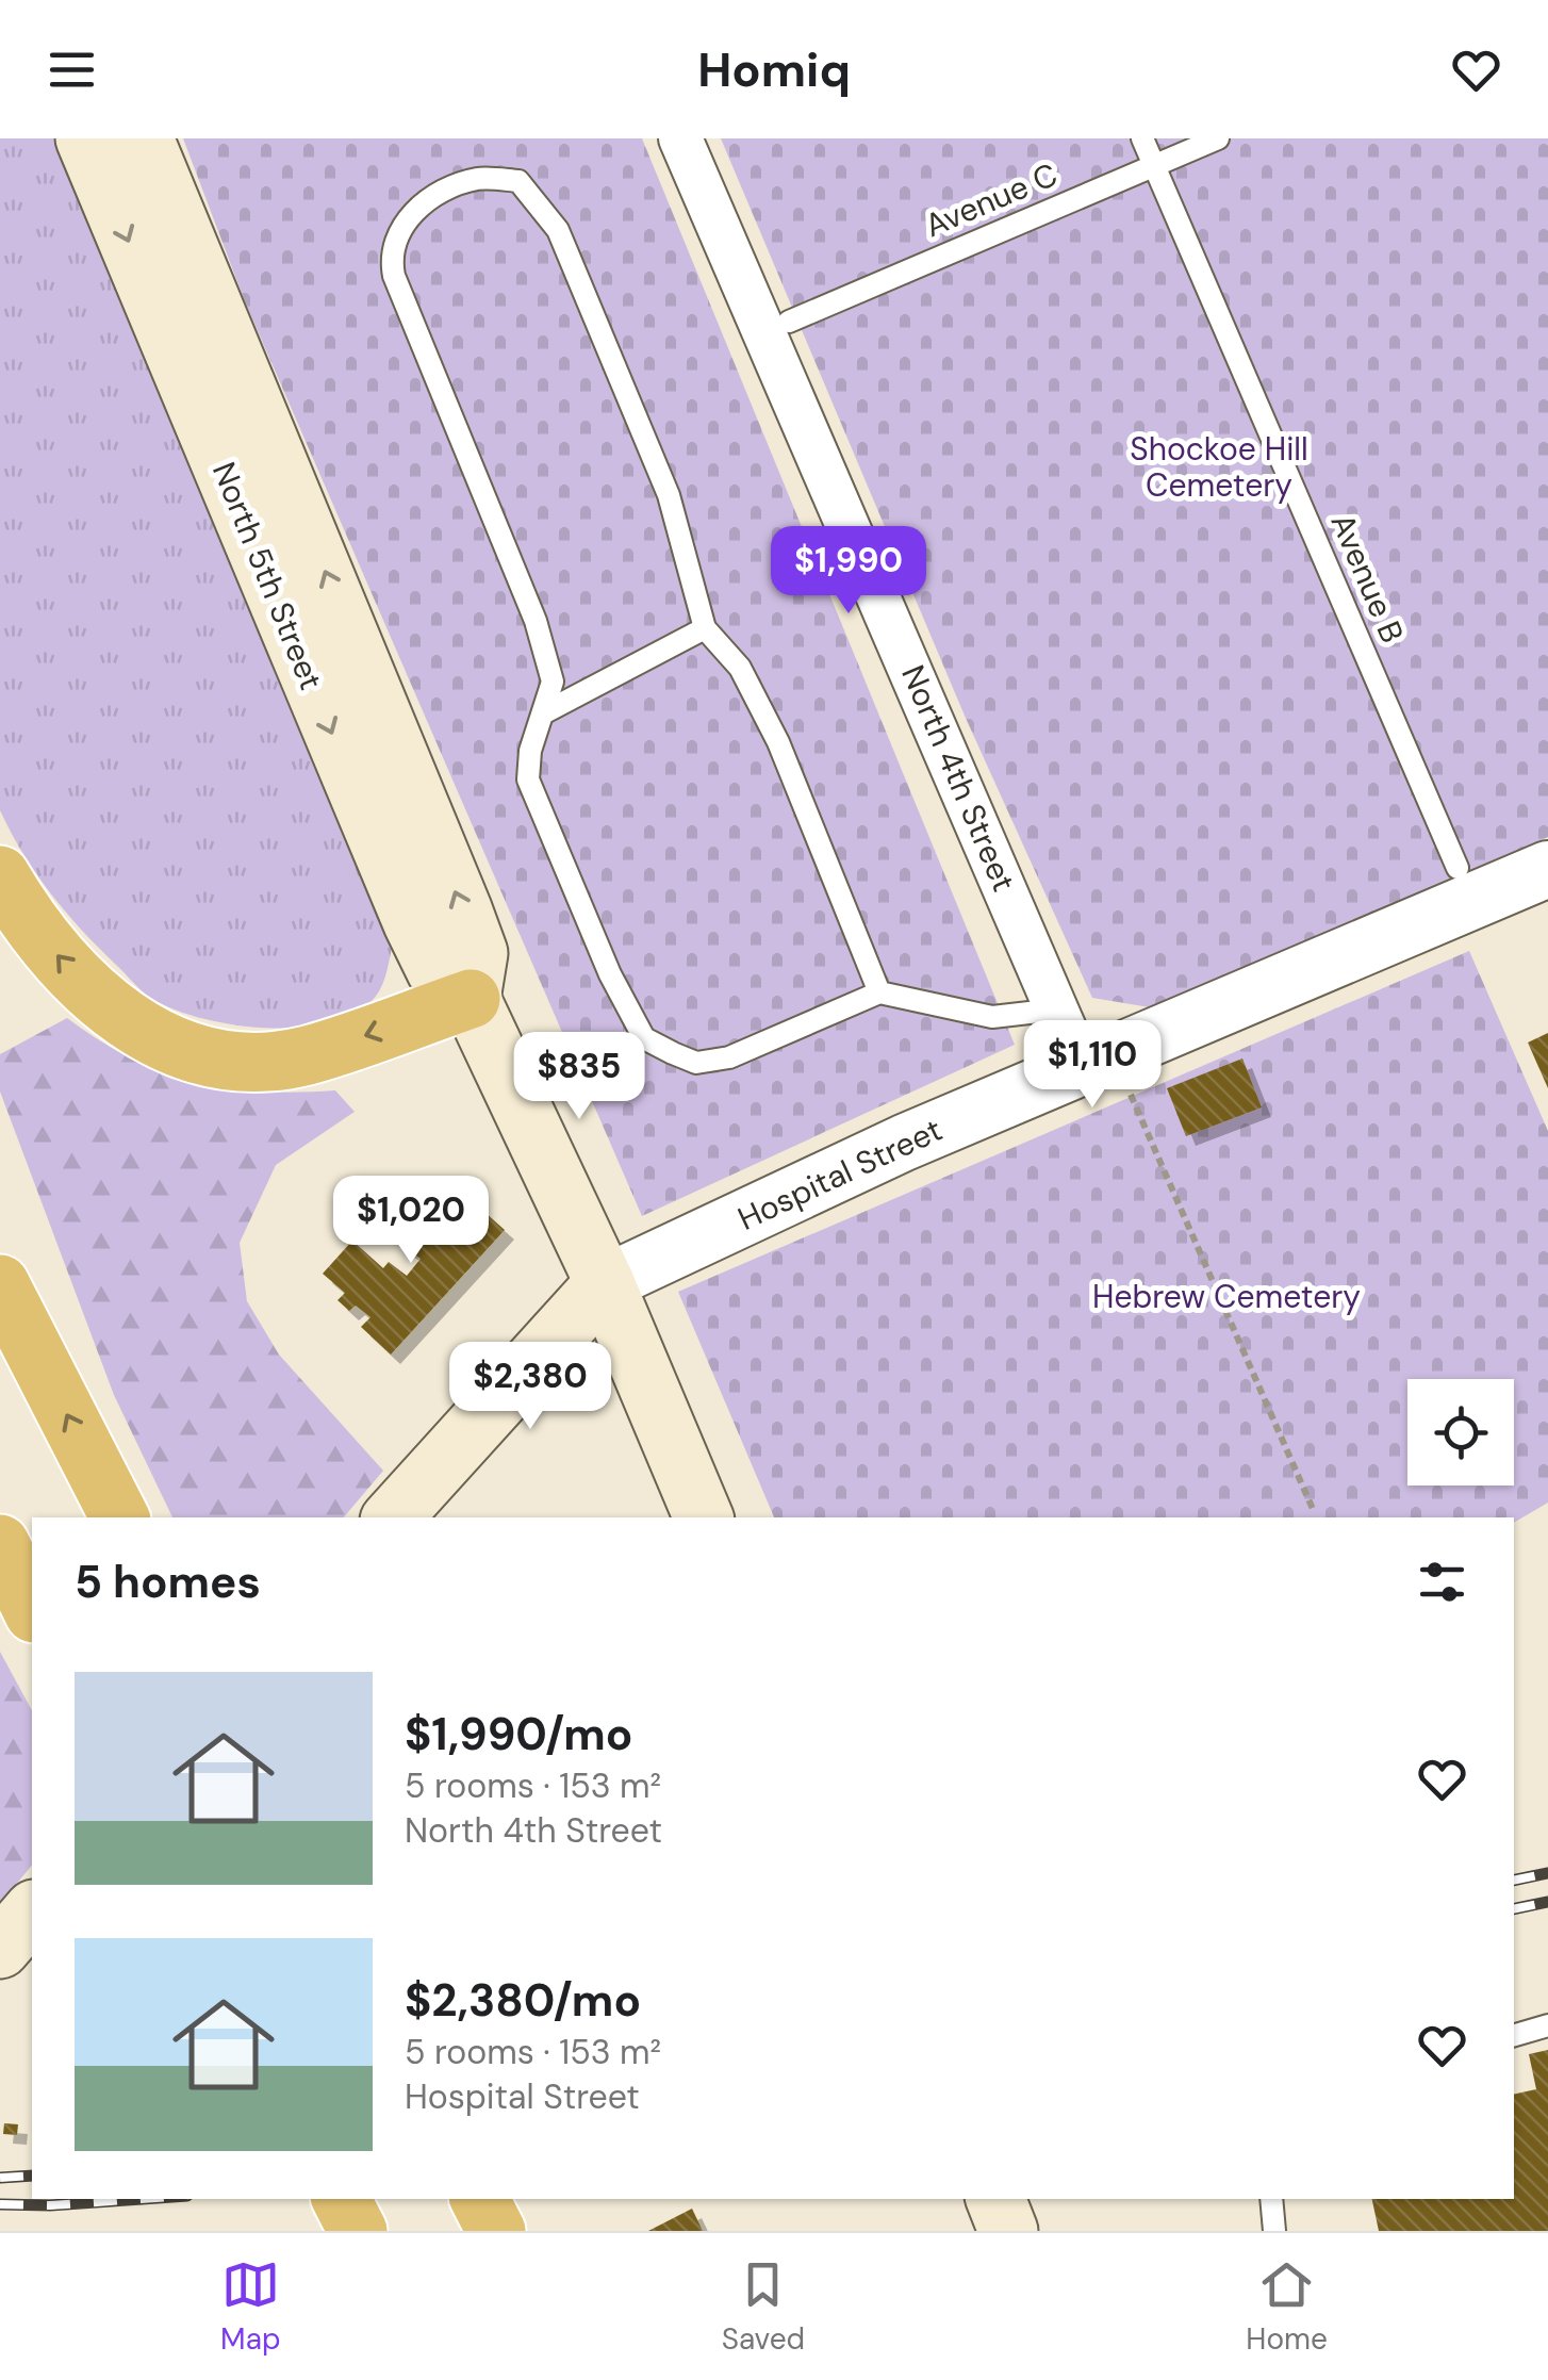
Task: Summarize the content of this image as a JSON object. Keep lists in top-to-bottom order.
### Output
{
  "streets": {
    "main road": ["North 5th Street", "Hospital Street"],
    "street": ["North 4th Street"],
    "lane": ["Avenue C", "Avenue B"]
  },
  "crossings": [
    ["Avenue C", "Avenue B"],
    ["North 5th Street", "Hospital Street"],
    ["North 4th Street", "Hospital Street"]
  ],
  "parks": ["Shockoe Hill Cemetery", "Hebrew Cemetery"],
  "page": {
    "header": "Homiq",
    "price": [
      "$1,990",
      "$1,110",
      "$835",
      "$1,020",
      "$2,380"
    ],
    "heading": "5 homes",
    "list": [
      {
        "name": "$1,990/mo",
        "note": "5 rooms · 153 m² · North 4th Street"
      },
      {
        "name": "$2,380/mo",
        "note": "5 rooms · 153 m² · Hospital Street"
      }
    ],
    "tabs": ["Map", "Saved", "Home"]
  }
}
